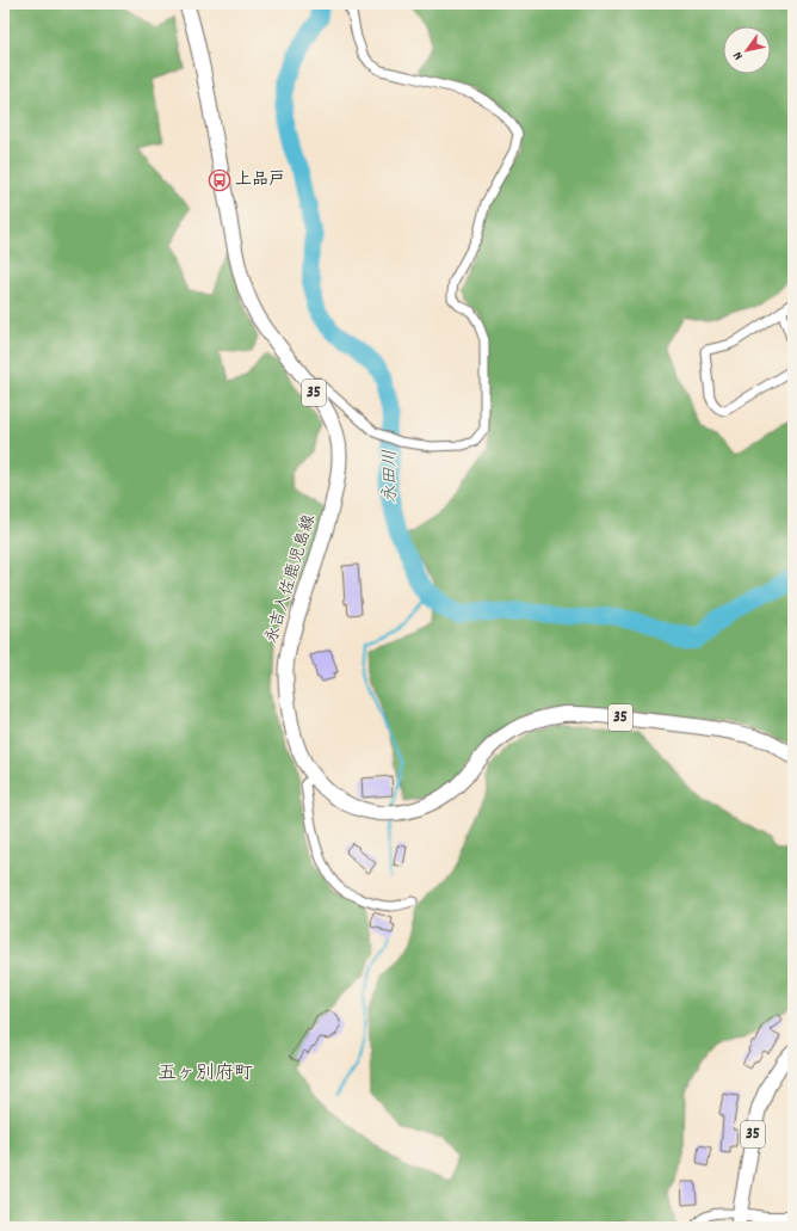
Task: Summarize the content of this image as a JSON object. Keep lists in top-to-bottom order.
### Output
{
  "streets": {
    "main road": ["35", "永吉入佐鹿児島線"]
  },
  "districts": ["五ヶ別府町"],
  "water": ["永田川"],
  "places": {
    "bus stop": ["上品戸"]
  },
  "north": "bottom left"
}
